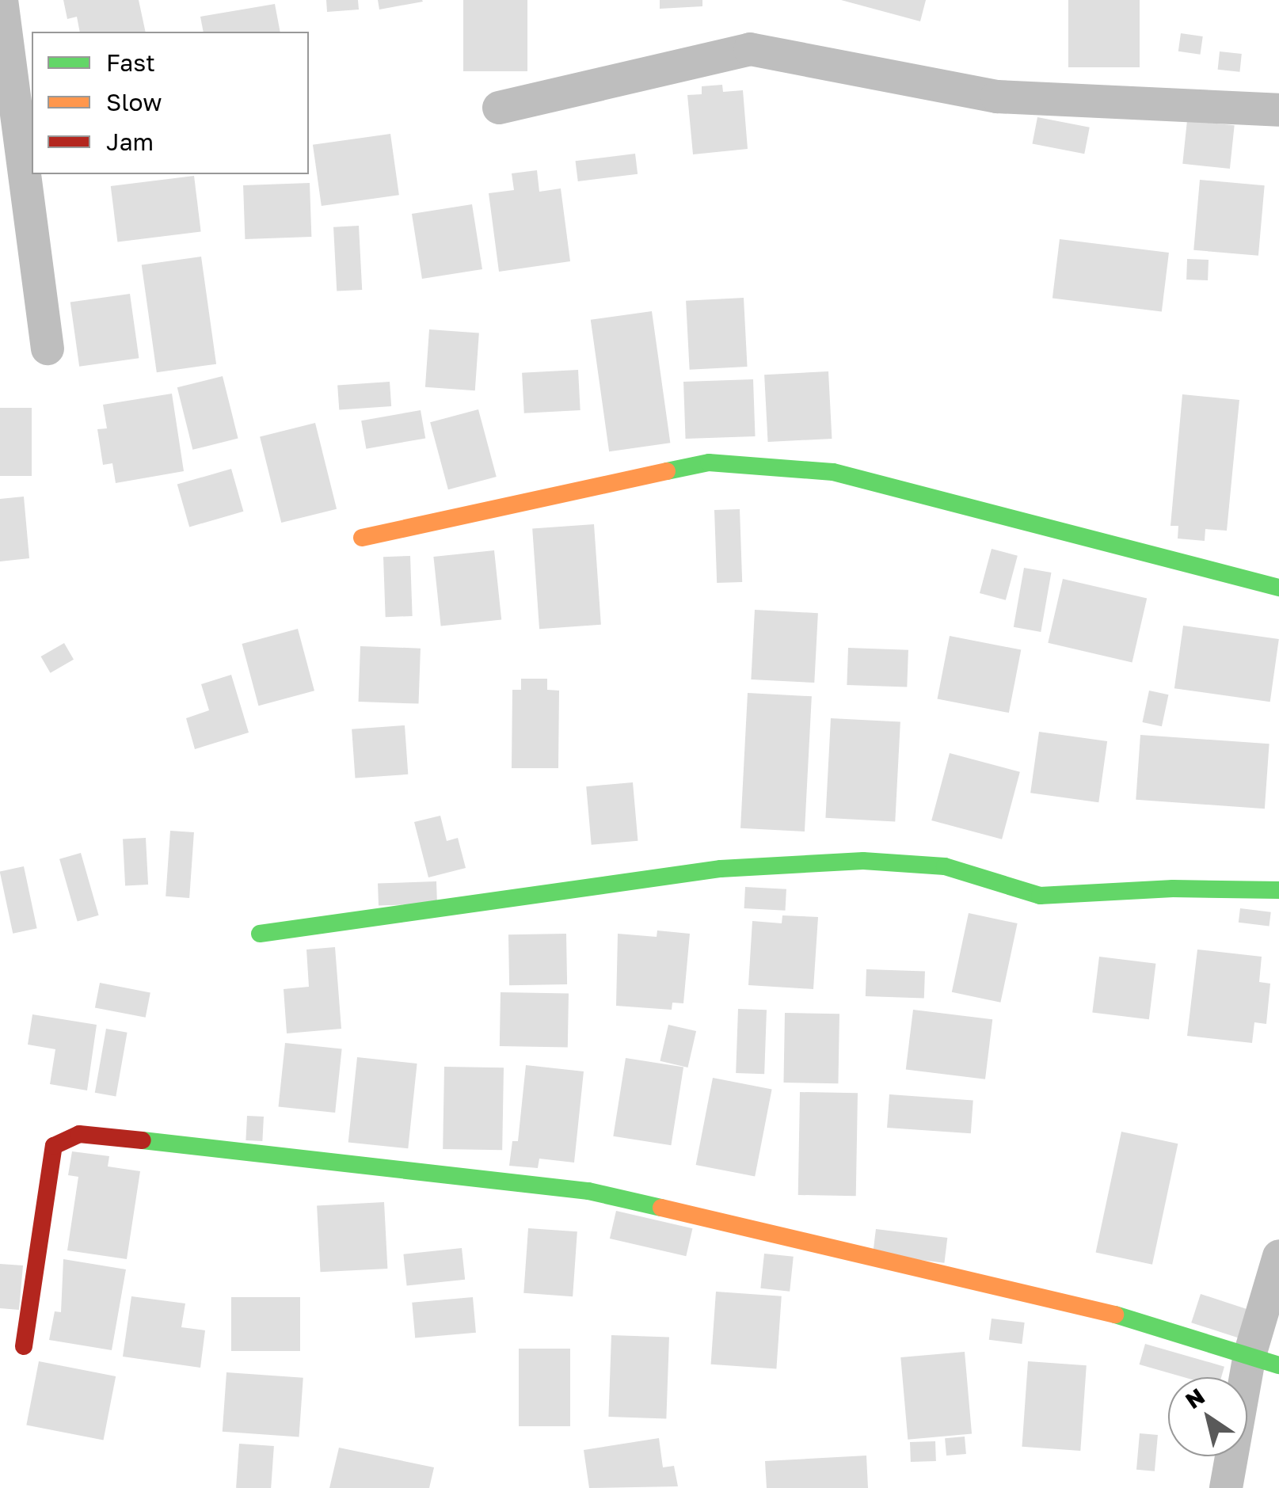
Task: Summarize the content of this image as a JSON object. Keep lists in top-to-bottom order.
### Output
{
  "legend": ["Fast", "Slow", "Jam"],
  "north": "top left"
}
